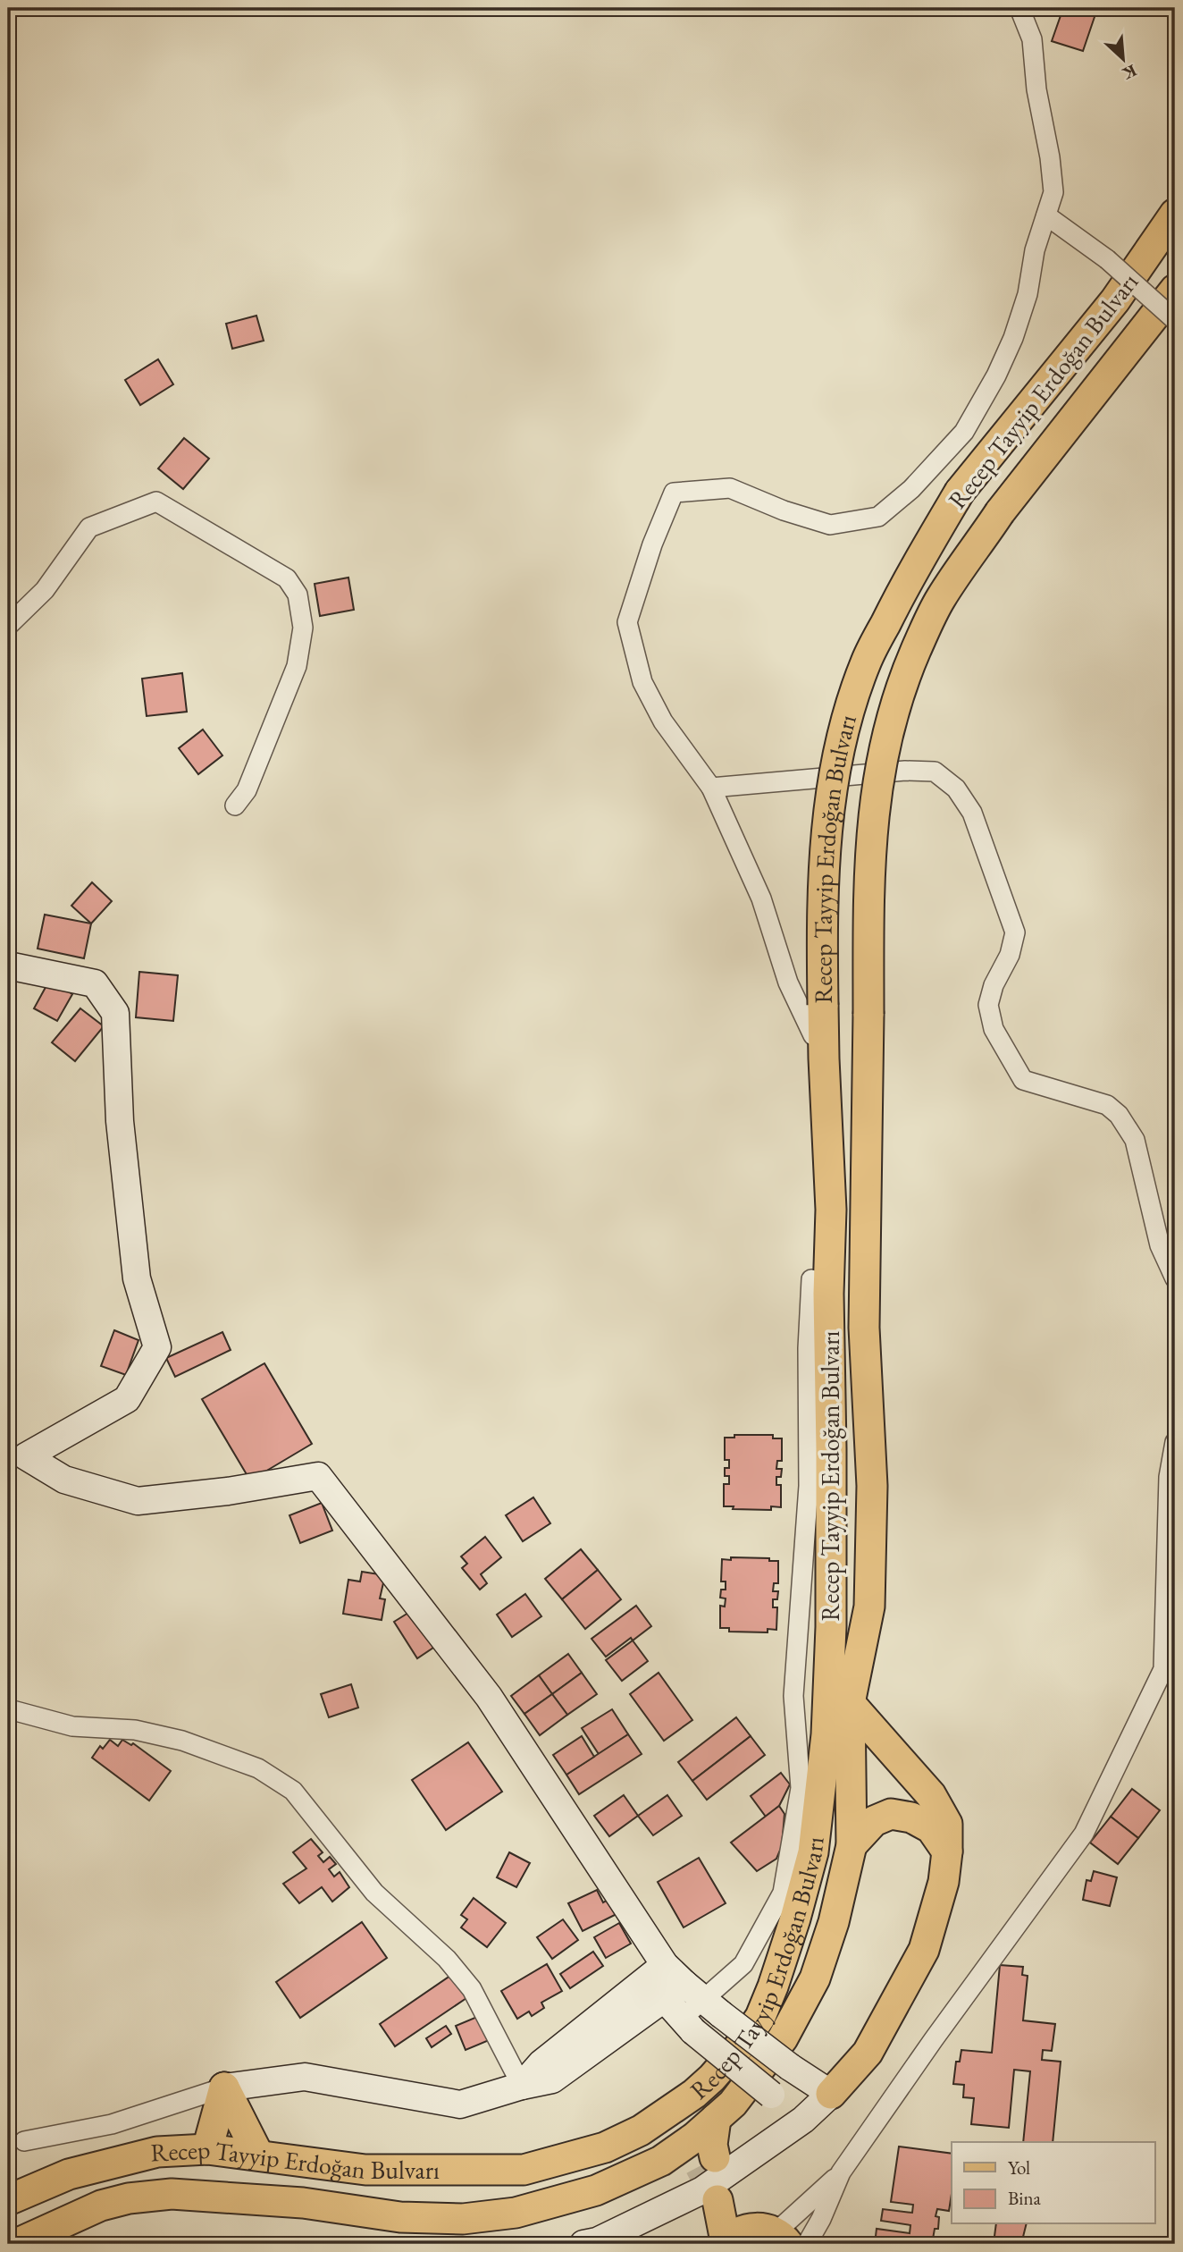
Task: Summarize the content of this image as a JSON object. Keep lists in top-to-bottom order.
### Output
{
  "streets": {
    "main road": ["Recep Tayyip Erdoğan Bulvarı"]
  },
  "legend": ["Yol", "Bina"],
  "north": "bottom right"
}
